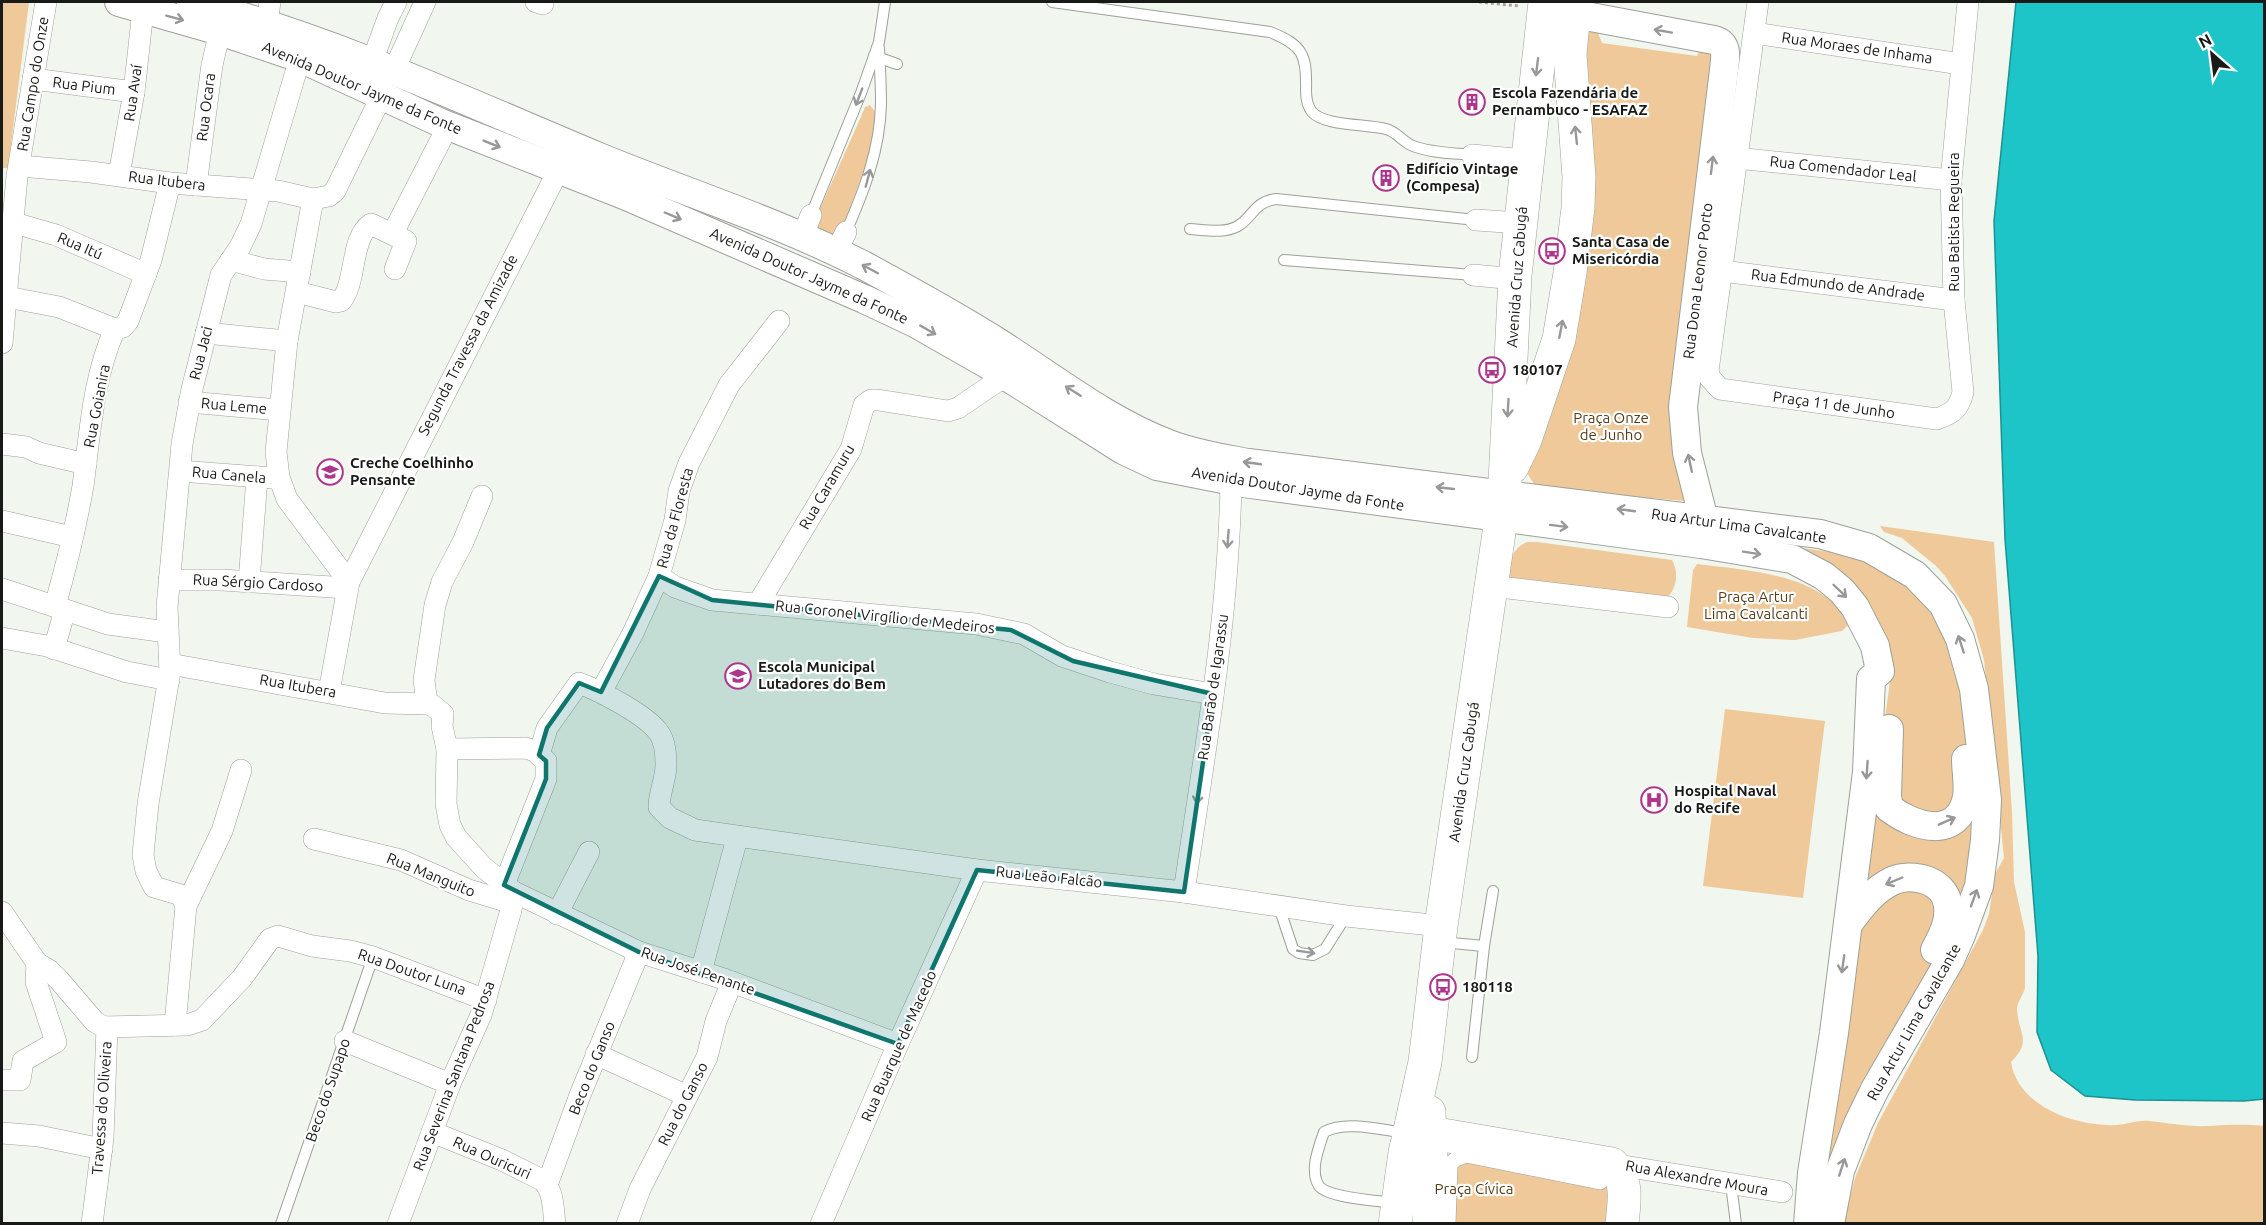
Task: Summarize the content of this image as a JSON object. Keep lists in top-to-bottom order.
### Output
{
  "streets": {
    "main road": [
      "Avenida Doutor Jayme da Fonte",
      "Avenida Cruz Cabugá",
      "Rua Dona Leonor Porto",
      "Rua Artur Lima Cavalcante"
    ],
    "street": [
      "Rua Moraes de Inhama",
      "Rua Campo do Onze",
      "Rua Pium",
      "Rua Avaí",
      "Rua Ocara",
      "Rua Comendador Leal",
      "Rua Itubera",
      "Rua Batista Regueira",
      "Rua Itú",
      "Rua Edmundo de Andrade",
      "Segunda Travessa da Amizade",
      "Rua Jaci",
      "Praça 11 de Junho",
      "Rua Goianira",
      "Rua Leme",
      "Rua Canela",
      "Rua Caramuru",
      "Rua da Floresta",
      "Rua Sérgio Cardoso",
      "Rua Coronel Virgílio de Medeiros",
      "Rua Barão de Igarassu",
      "Rua Manguito",
      "Rua Leão Falcão",
      "Rua José Penante",
      "Rua Doutor Luna",
      "Rua Buarque de Macedo",
      "Beco do Ganso",
      "Rua Severina Santana Pedrosa",
      "Rua do Ganso",
      "Travessa do Oliveira",
      "Rua Ouricuri",
      "Rua Alexandre Moura"
    ],
    "lane": ["Beco do Supapo"]
  },
  "crossings": [
    ["Rua Moraes de Inhama", "Rua Batista Regueira"],
    ["Rua Moraes de Inhama", "Rua Dona Leonor Porto"],
    ["Rua Campo do Onze", "Rua Pium"],
    ["Rua Campo do Onze", "Rua Itubera"],
    ["Rua Campo do Onze", "Rua Itú"],
    ["Rua Pium", "Rua Avaí"],
    ["Avenida Doutor Jayme da Fonte", "Rua Avaí"],
    ["Avenida Doutor Jayme da Fonte", "Rua Ocara"],
    ["Avenida Doutor Jayme da Fonte", "Avenida Cruz Cabugá"],
    ["Avenida Doutor Jayme da Fonte", "Segunda Travessa da Amizade"],
    ["Avenida Doutor Jayme da Fonte", "Rua Jaci"],
    ["Avenida Doutor Jayme da Fonte", "Rua Caramuru"],
    ["Avenida Doutor Jayme da Fonte", "Rua Artur Lima Cavalcante"],
    ["Avenida Doutor Jayme da Fonte", "Rua Barão de Igarassu"],
    ["Rua Avaí", "Rua Itubera"],
    ["Rua Ocara", "Rua Itubera"],
    ["Rua Comendador Leal", "Rua Batista Regueira"],
    ["Rua Comendador Leal", "Rua Dona Leonor Porto"],
    ["Rua Itubera", "Segunda Travessa da Amizade"],
    ["Rua Itubera", "Rua Jaci"],
    ["Rua Itubera", "Rua Goianira"],
    ["Rua Batista Regueira", "Rua Edmundo de Andrade"],
    ["Rua Batista Regueira", "Praça 11 de Junho"],
    ["Rua Itú", "Rua Goianira"],
    ["Avenida Cruz Cabugá", "Rua Dona Leonor Porto"],
    ["Avenida Cruz Cabugá", "Rua Artur Lima Cavalcante"],
    ["Avenida Cruz Cabugá", "Rua Leão Falcão"],
    ["Rua Dona Leonor Porto", "Rua Edmundo de Andrade"],
    ["Rua Dona Leonor Porto", "Praça 11 de Junho"],
    ["Rua Dona Leonor Porto", "Rua Artur Lima Cavalcante"],
    ["Segunda Travessa da Amizade", "Rua Sérgio Cardoso"],
    ["Rua Jaci", "Rua Leme"],
    ["Rua Jaci", "Rua Canela"],
    ["Rua Jaci", "Rua Sérgio Cardoso"],
    ["Rua Caramuru", "Rua Coronel Virgílio de Medeiros"],
    ["Rua da Floresta", "Rua Coronel Virgílio de Medeiros"],
    ["Rua da Floresta", "Rua Leão Falcão"],
    ["Rua Coronel Virgílio de Medeiros", "Rua Barão de Igarassu"],
    ["Rua Barão de Igarassu", "Rua Leão Falcão"],
    ["Rua Manguito", "Rua José Penante"],
    ["Rua Manguito", "Rua Severina Santana Pedrosa"],
    ["Rua Leão Falcão", "Rua Buarque de Macedo"],
    ["Rua José Penante", "Rua Buarque de Macedo"],
    ["Rua José Penante", "Beco do Ganso"],
    ["Rua José Penante", "Rua Severina Santana Pedrosa"],
    ["Rua José Penante", "Rua do Ganso"],
    ["Rua Doutor Luna", "Rua Severina Santana Pedrosa"],
    ["Rua Doutor Luna", "Beco do Supapo"],
    ["Beco do Ganso", "Rua Ouricuri"],
    ["Rua Severina Santana Pedrosa", "Rua Ouricuri"]
  ],
  "one_way": ["Rua Dona Leonor Porto", "Rua Barão de Igarassu"],
  "parks": ["Praça Onze de Junho", "Praça Artur Lima Cavalcanti", "Praça Cívica"],
  "places": {
    "building": ["Escola Fazendária de Pernambuco - ESAFAZ", "Edifício Vintage (Compesa)"],
    "bus stop": ["Santa Casa de Misericórdia", "180107", "180118"],
    "school or university": ["Creche Coelhinho Pensante", "Escola Municipal Lutadores do Bem"],
    "hospital": ["Hospital Naval do Recife"]
  },
  "north": "top left"
}
